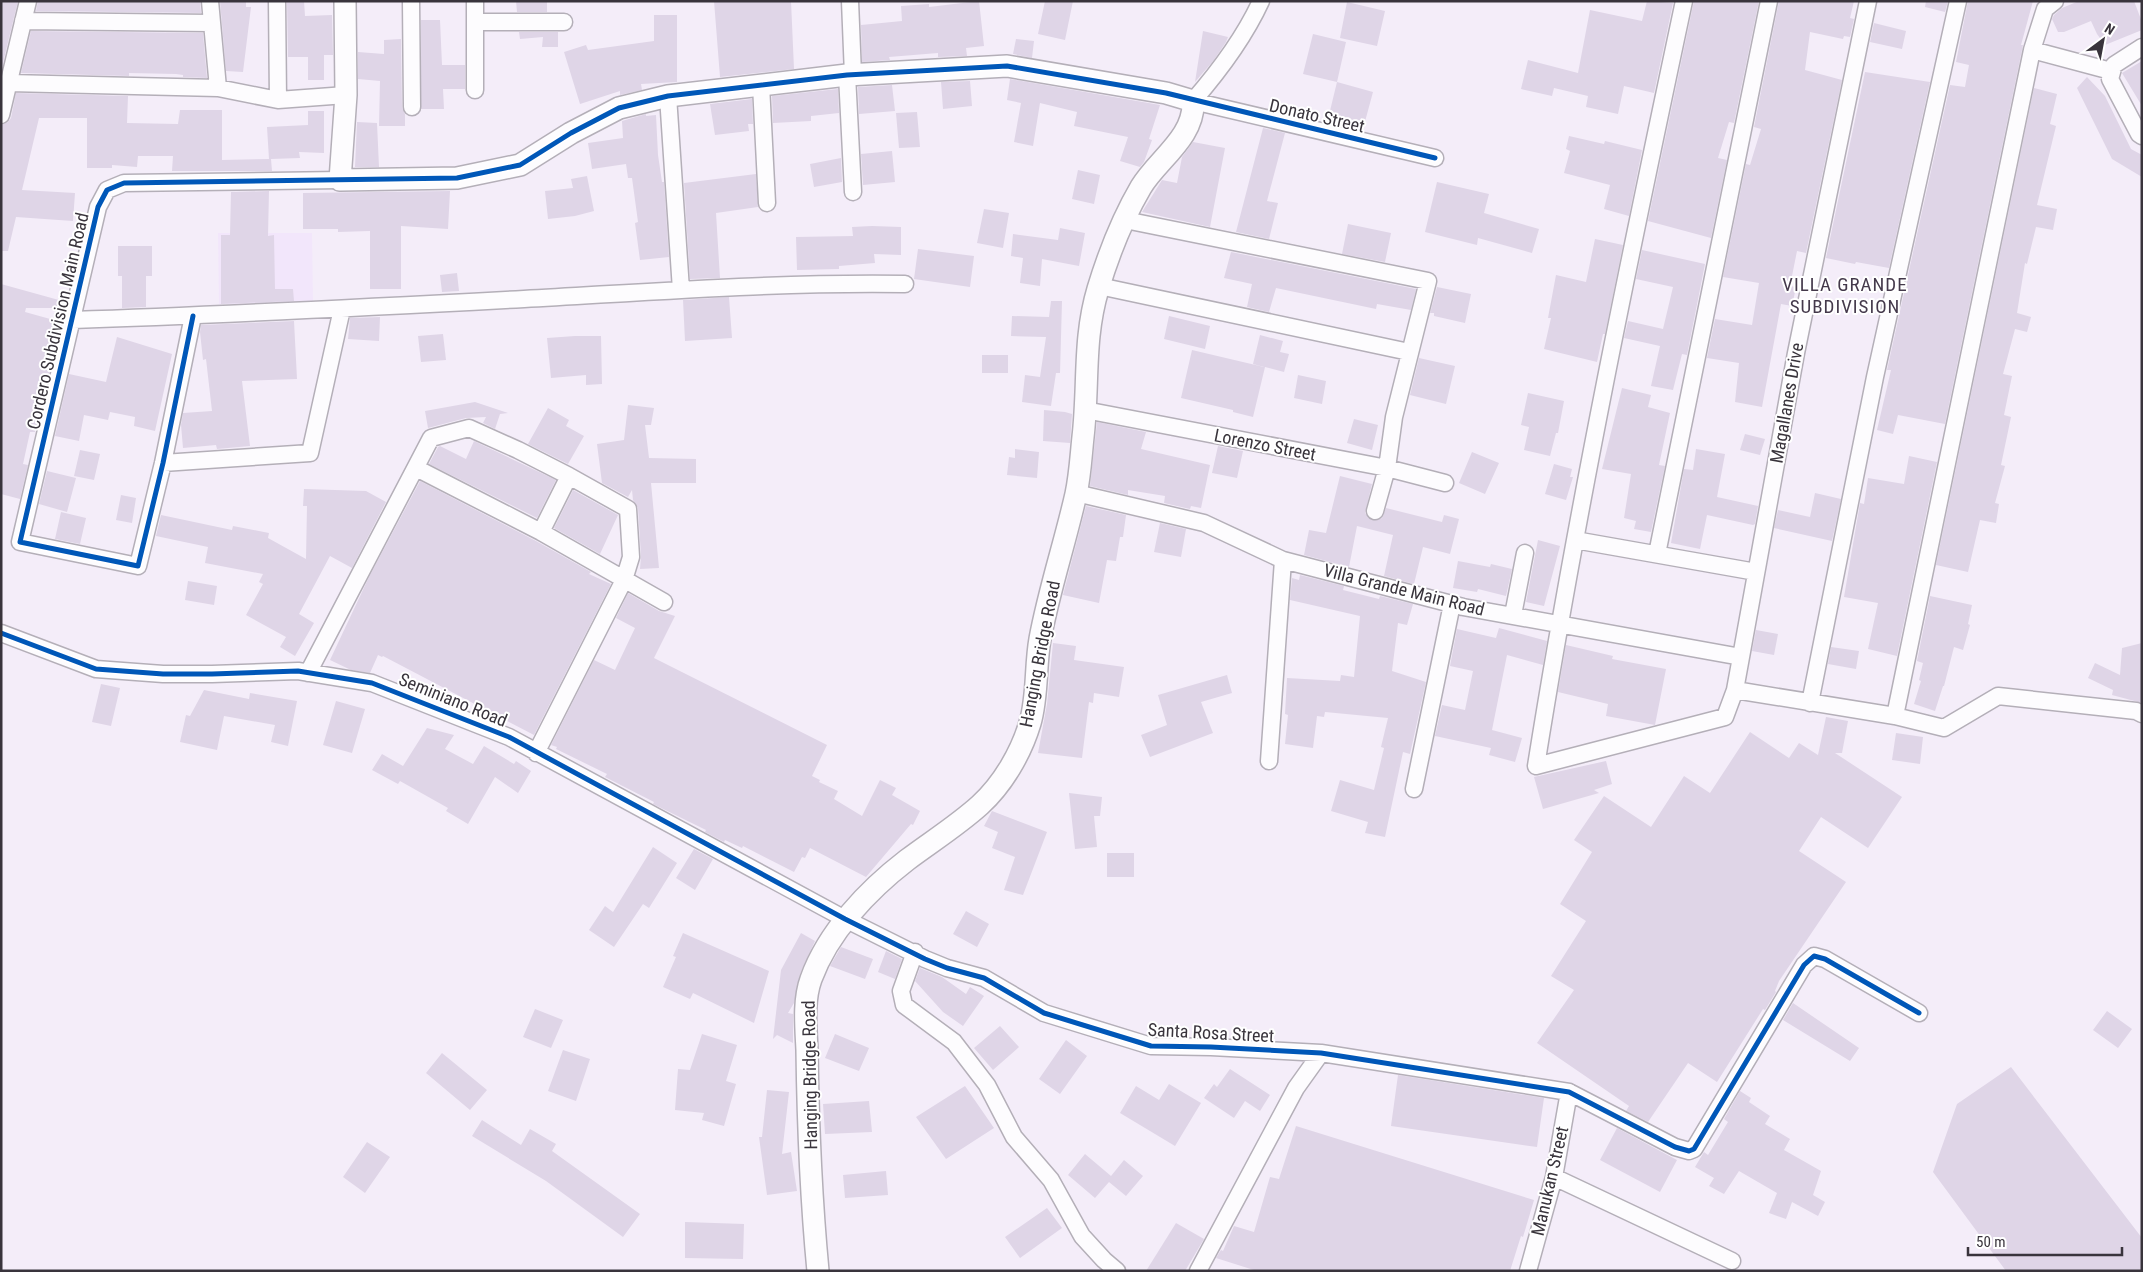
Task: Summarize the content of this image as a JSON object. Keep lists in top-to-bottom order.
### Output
{
  "streets": {
    "street": [
      "Donato Street",
      "Cordero Subdivision Main Road",
      "Magallanes Drive",
      "Lorenzo Street",
      "Villa Grande Main Road",
      "Hanging Bridge Road",
      "Seminiano Road",
      "Santa Rosa Street",
      "Manukan Street"
    ]
  },
  "crossings": [
    ["Donato Street", "Hanging Bridge Road"],
    ["Magallanes Drive", "Villa Grande Main Road"],
    ["Lorenzo Street", "Hanging Bridge Road"],
    ["Villa Grande Main Road", "Hanging Bridge Road"],
    ["Hanging Bridge Road", "Seminiano Road"],
    ["Hanging Bridge Road", "Santa Rosa Street"],
    ["Seminiano Road", "Santa Rosa Street"],
    ["Santa Rosa Street", "Manukan Street"]
  ],
  "districts": ["VILLA GRANDE SUBDIVISION"],
  "scale_bar": "50 m",
  "north": "top right"
}
